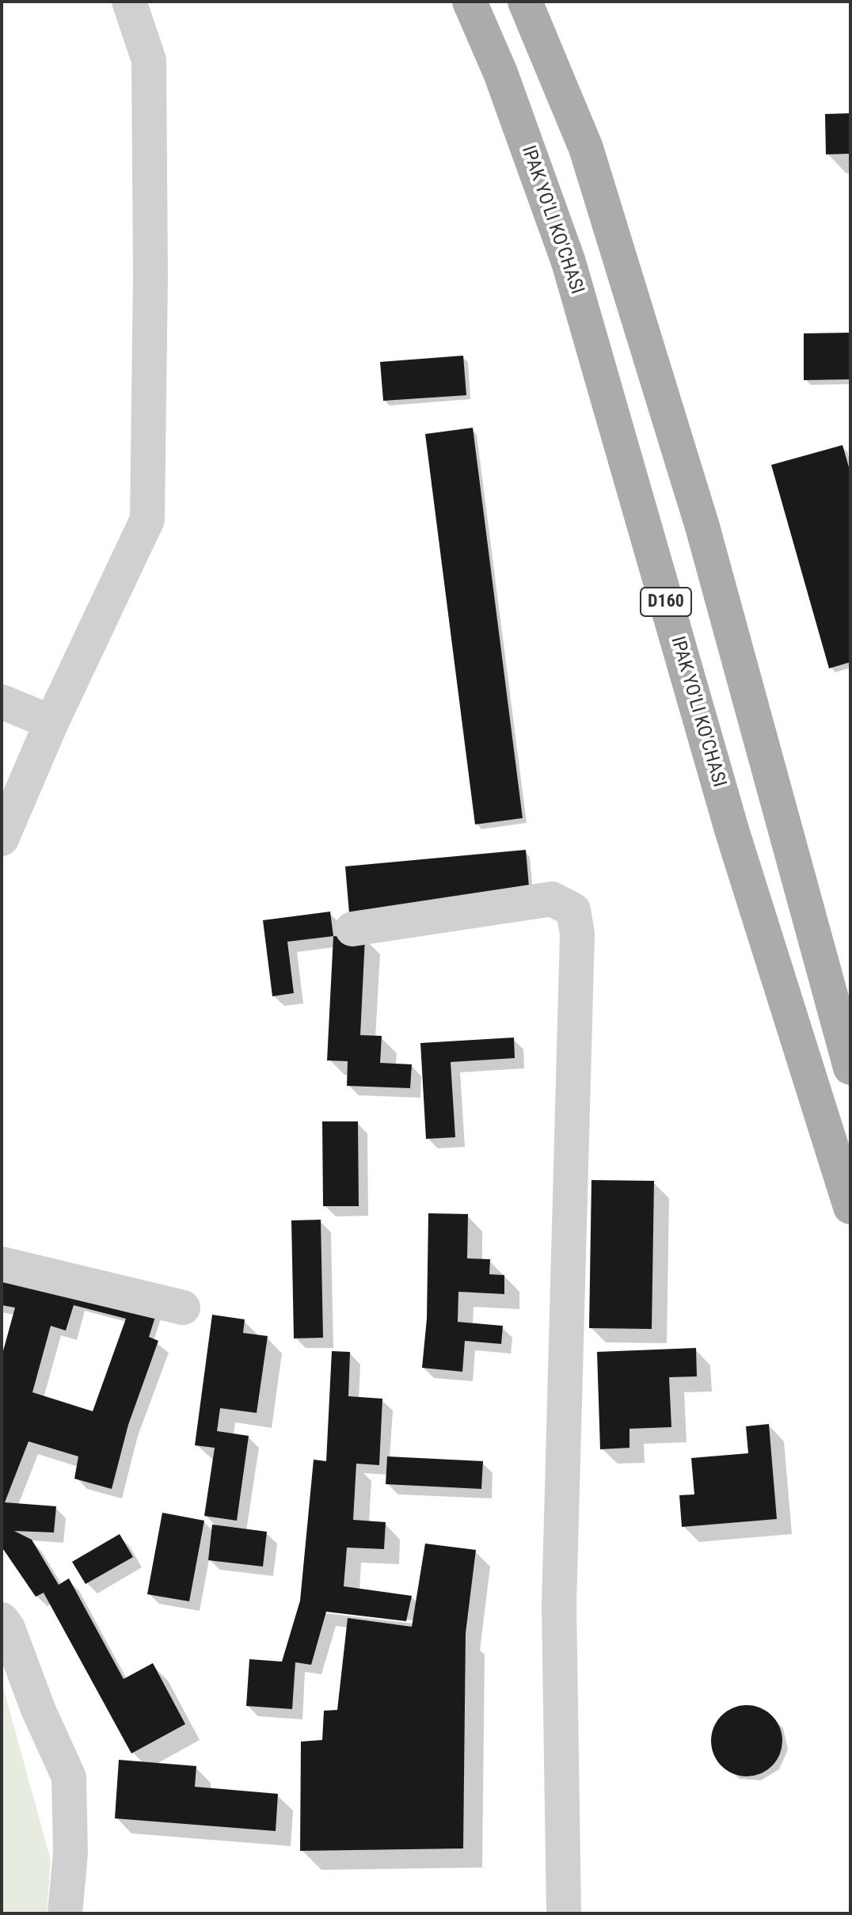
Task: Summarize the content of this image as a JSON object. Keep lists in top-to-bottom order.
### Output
{
  "streets": {
    "main road": ["IPAK YO'LI KO'CHASI", "D160"]
  }
}
